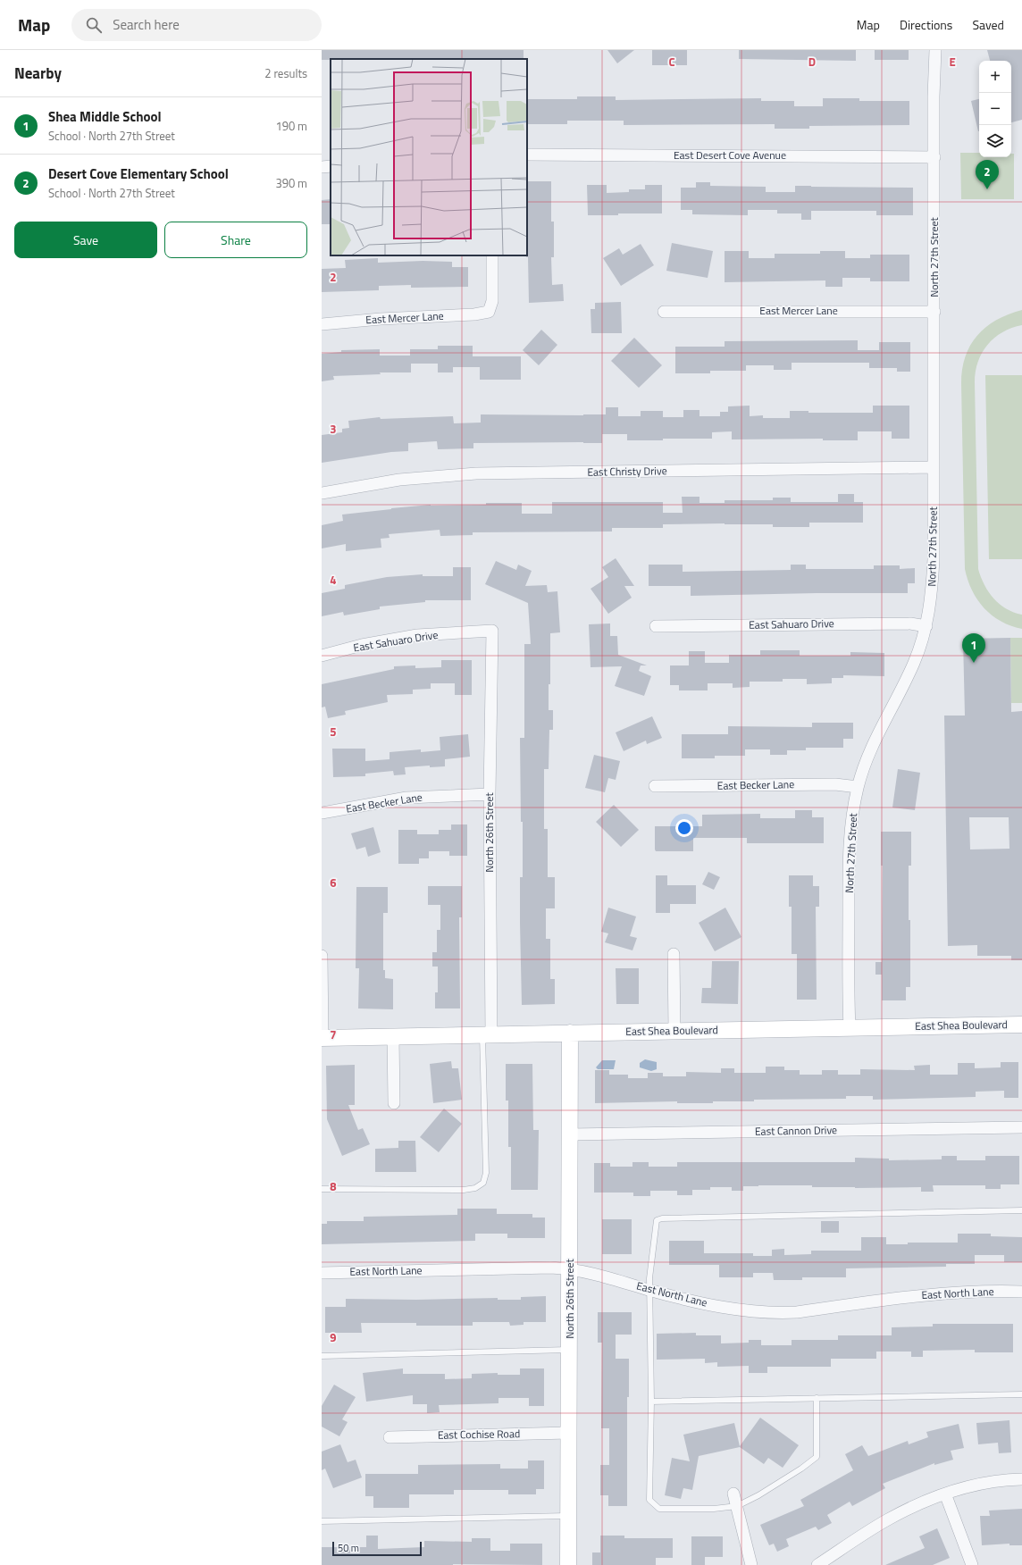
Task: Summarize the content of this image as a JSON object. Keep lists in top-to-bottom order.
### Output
{
  "streets": {
    "street": [
      "East Desert Cove Avenue",
      "North 27th Street",
      "East Mercer Lane",
      "East Christy Drive",
      "East Sahuaro Drive",
      "East Becker Lane",
      "North 26th Street",
      "East Shea Boulevard",
      "East Cannon Drive",
      "East North Lane",
      "East Cochise Road"
    ]
  },
  "crossings": [
    ["East Desert Cove Avenue", "North 27th Street"],
    ["North 27th Street", "East Mercer Lane"],
    ["North 27th Street", "East Christy Drive"],
    ["North 27th Street", "East Sahuaro Drive"],
    ["North 27th Street", "East Becker Lane"],
    ["North 27th Street", "East Shea Boulevard"],
    ["East Sahuaro Drive", "North 26th Street"],
    ["East Becker Lane", "North 26th Street"],
    ["North 26th Street", "East Shea Boulevard"],
    ["North 26th Street", "East Cannon Drive"],
    ["North 26th Street", "East North Lane"],
    ["North 26th Street", "East Cochise Road"]
  ],
  "scale_bar": "50 m",
  "page": {
    "header": "Map",
    "search": "Search here",
    "nav": ["Map", "Directions", "Saved"],
    "heading": ["Nearby", "2 results"],
    "map_buttons": ["+", "−"],
    "list": [
      {
        "mark": "1",
        "name": "Shea Middle School",
        "note": "School · North 27th Street",
        "value": "190 m"
      },
      {
        "mark": "2",
        "name": "Desert Cove Elementary School",
        "note": "School · North 27th Street",
        "value": "390 m"
      }
    ],
    "pins": ["2", "1"],
    "buttons": ["Save", "Share"],
    "scale": "50 m"
  },
  "grid": {
    "columns": ["C", "D", "E"],
    "rows": [
      "2",
      "3",
      "4",
      "5",
      "6",
      "7",
      "8",
      "9"
    ]
  }
}
